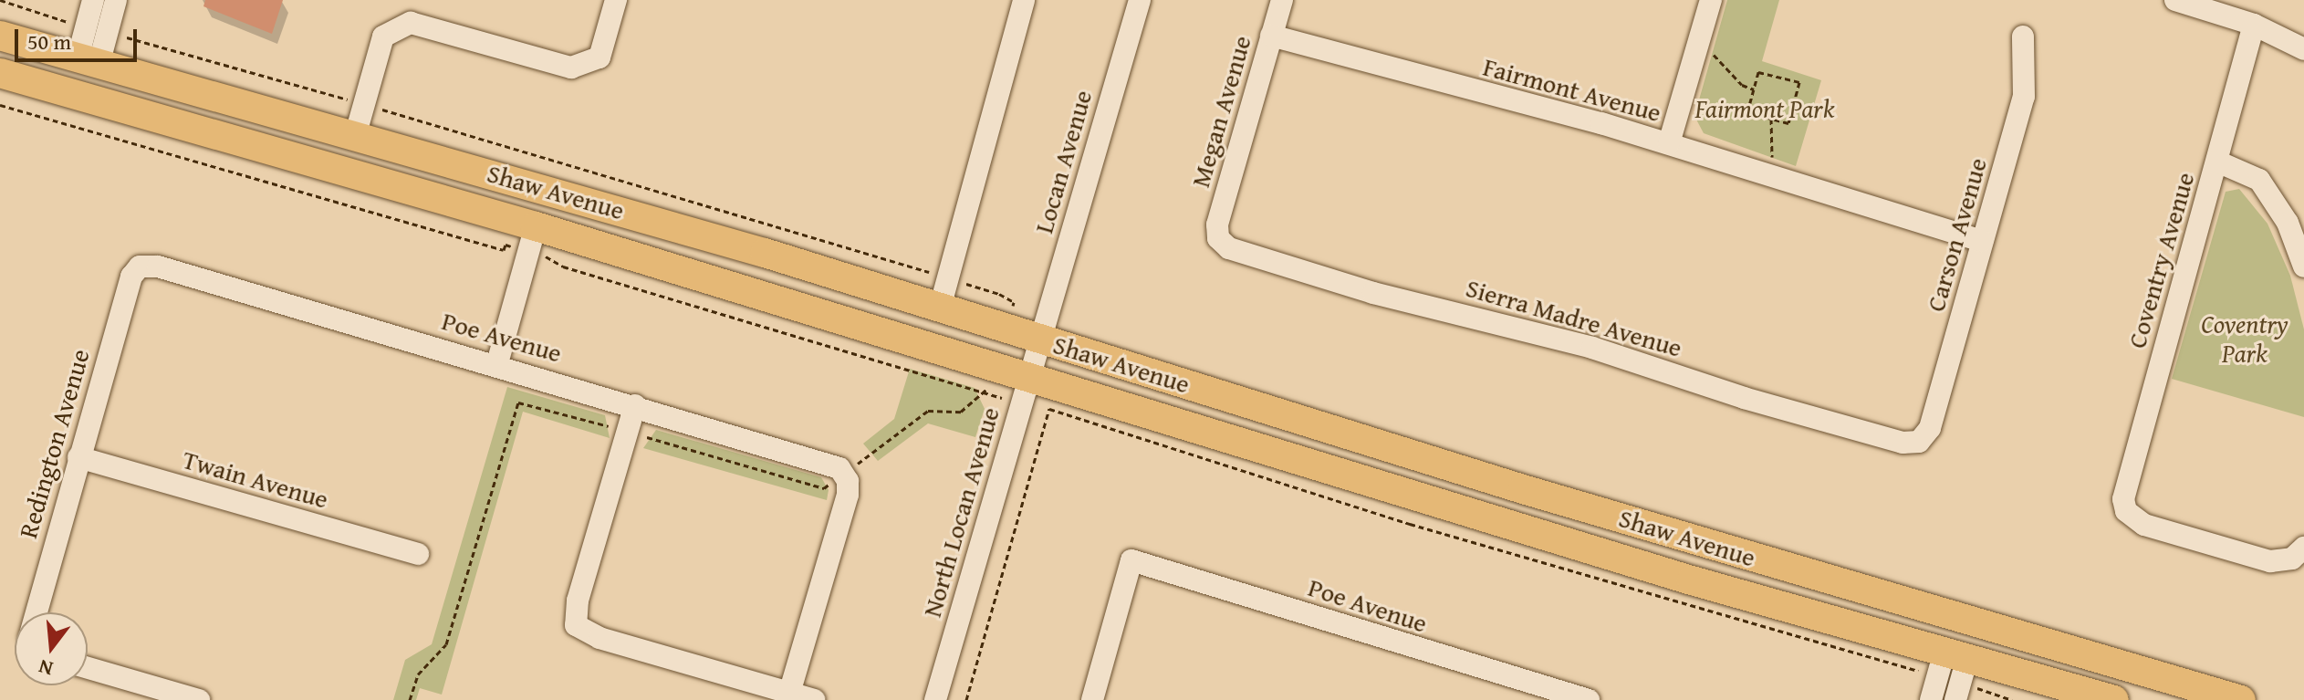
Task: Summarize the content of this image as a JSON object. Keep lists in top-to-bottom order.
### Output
{
  "streets": {
    "main road": ["Shaw Avenue"],
    "street": [
      "Fairmont Avenue",
      "Megan Avenue",
      "Locan Avenue",
      "Carson Avenue",
      "Coventry Avenue",
      "Sierra Madre Avenue",
      "Poe Avenue",
      "Redington Avenue",
      "Twain Avenue",
      "North Locan Avenue"
    ]
  },
  "crossings": [
    ["Fairmont Avenue", "Megan Avenue"],
    ["Fairmont Avenue", "Carson Avenue"],
    ["Megan Avenue", "Sierra Madre Avenue"],
    ["Locan Avenue", "Shaw Avenue"],
    ["Locan Avenue", "North Locan Avenue"],
    ["Shaw Avenue", "North Locan Avenue"],
    ["Carson Avenue", "Sierra Madre Avenue"],
    ["Poe Avenue", "Redington Avenue"],
    ["Redington Avenue", "Twain Avenue"]
  ],
  "parks": ["Fairmont Park", "Coventry Park"],
  "scale_bar": "50 m",
  "north": "bottom"
}
